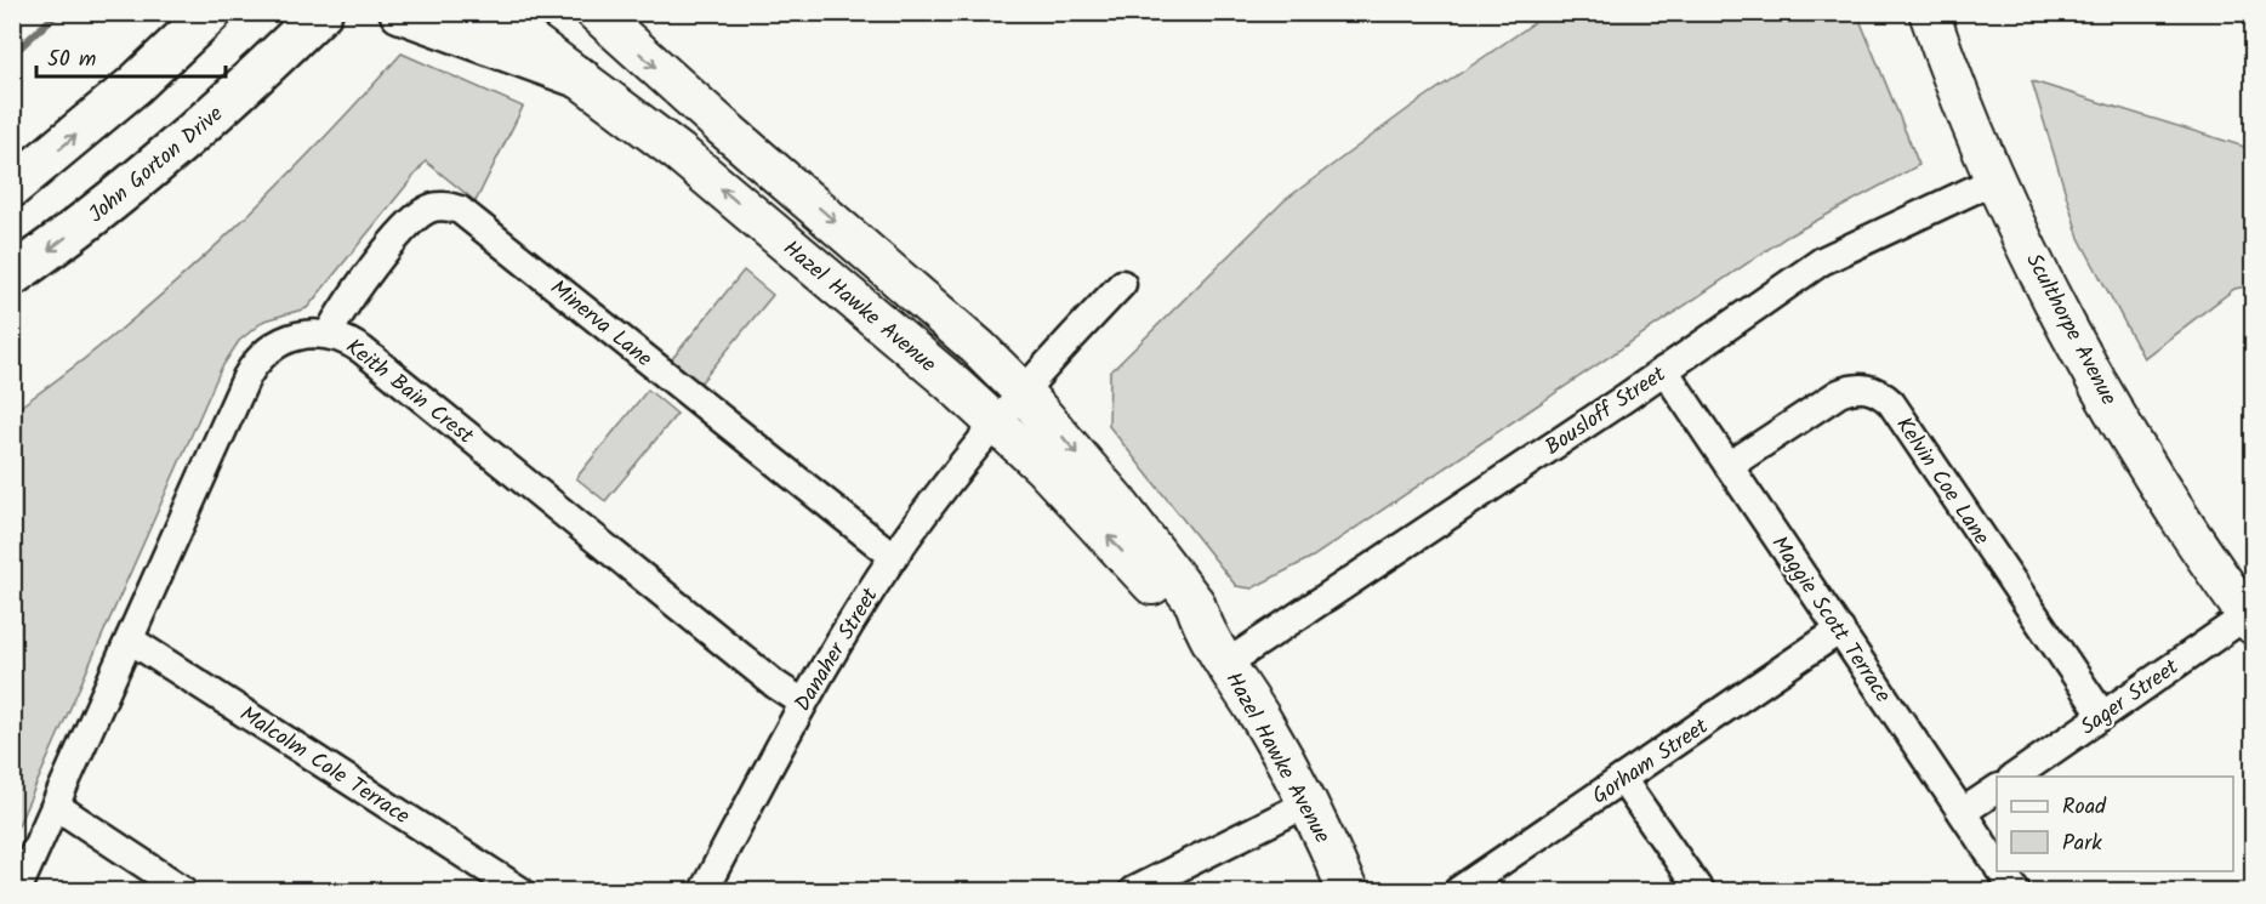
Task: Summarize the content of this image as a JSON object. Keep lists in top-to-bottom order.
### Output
{
  "streets": {
    "main road": ["John Gorton Drive"],
    "street": [
      "Hazel Hawke Avenue",
      "Minerva Lane",
      "Sculthorpe Avenue",
      "Keith Bain Crest",
      "Bousloff Street",
      "Kelvin Coe Lane",
      "Maggie Scott Terrace",
      "Danaher Street",
      "Sager Street",
      "Gorham Street",
      "Malcolm Cole Terrace"
    ]
  },
  "crossings": [
    ["Hazel Hawke Avenue", "Bousloff Street"],
    ["Hazel Hawke Avenue", "Danaher Street"],
    ["Minerva Lane", "Keith Bain Crest"],
    ["Minerva Lane", "Danaher Street"],
    ["Sculthorpe Avenue", "Bousloff Street"],
    ["Sculthorpe Avenue", "Sager Street"],
    ["Keith Bain Crest", "Danaher Street"],
    ["Keith Bain Crest", "Malcolm Cole Terrace"],
    ["Bousloff Street", "Maggie Scott Terrace"],
    ["Kelvin Coe Lane", "Maggie Scott Terrace"],
    ["Kelvin Coe Lane", "Sager Street"],
    ["Maggie Scott Terrace", "Gorham Street"]
  ],
  "legend": ["Road", "Park"],
  "scale_bar": "50 m"
}
